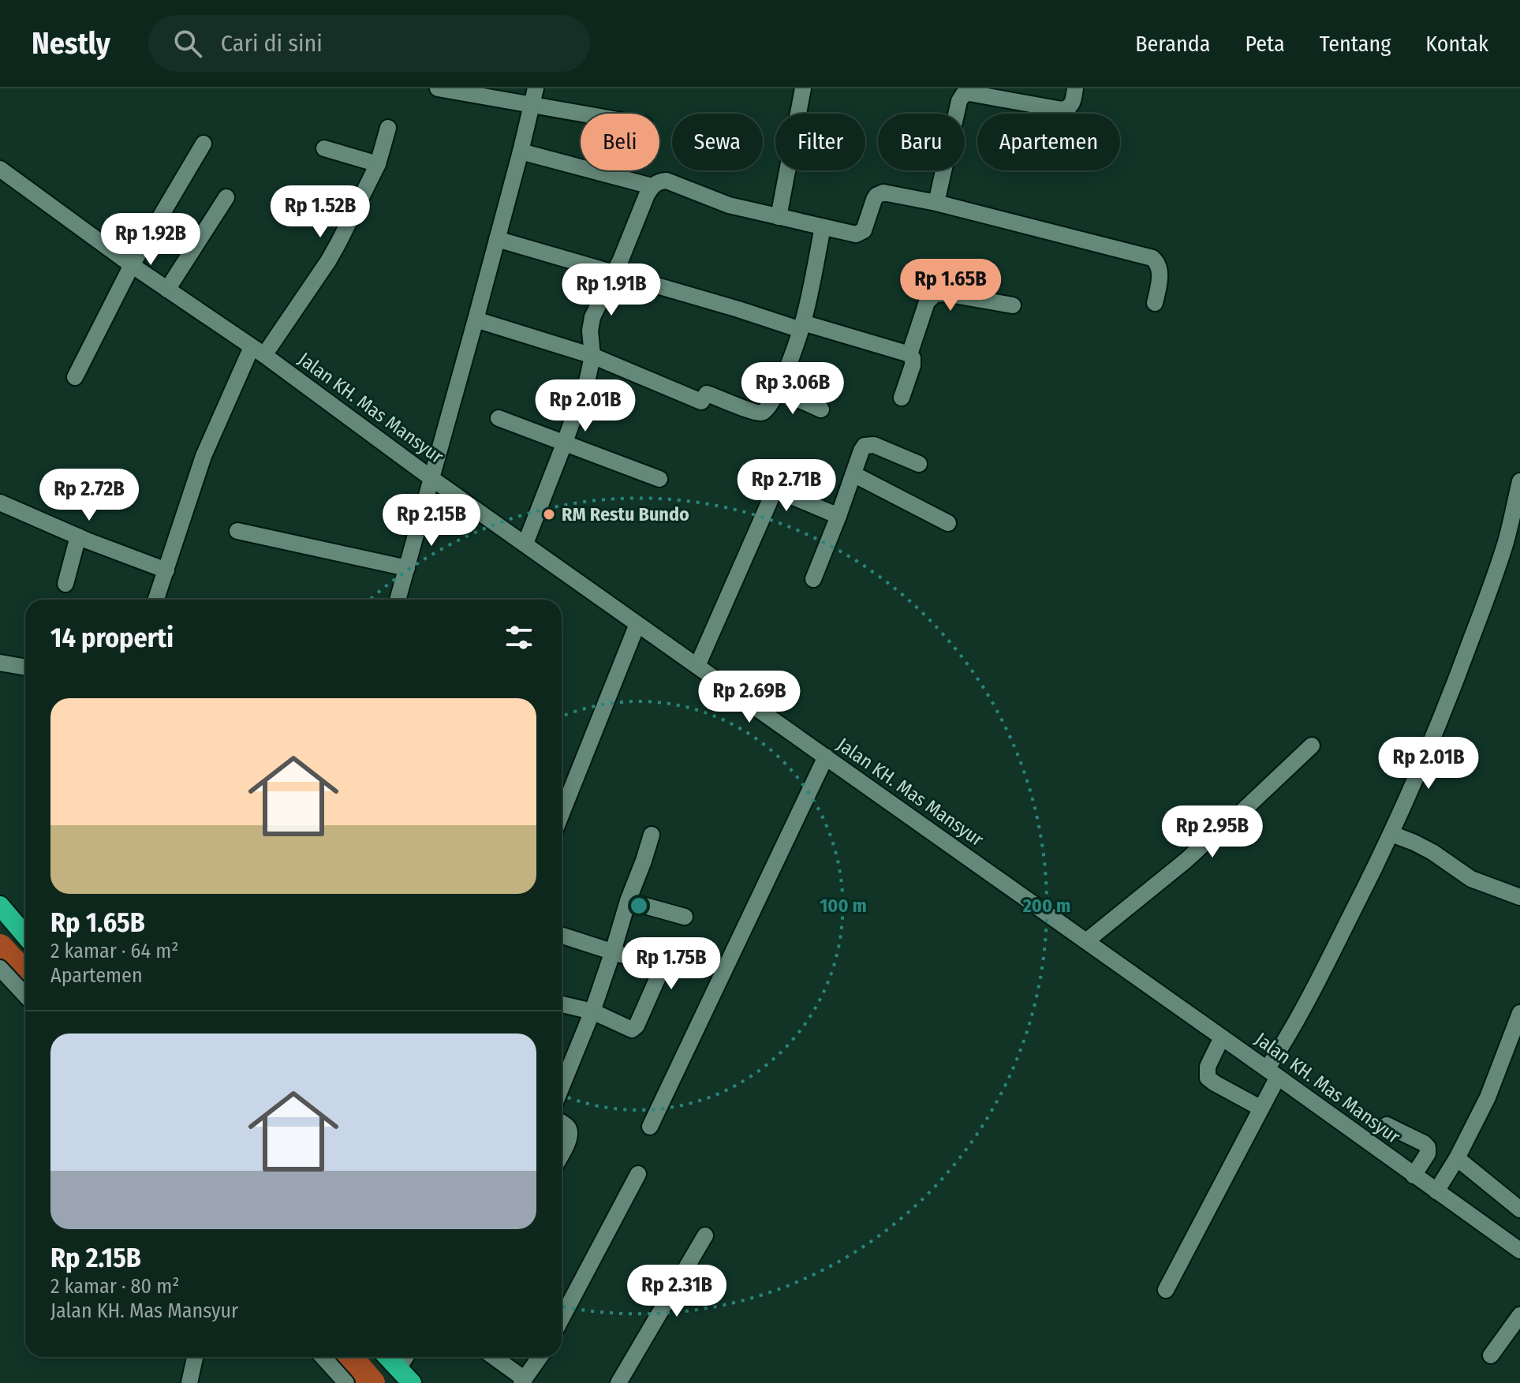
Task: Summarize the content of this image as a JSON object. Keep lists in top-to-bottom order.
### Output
{
  "streets": {
    "street": ["Jalan KH. Mas Mansyur"]
  },
  "places": ["RM Restu Bundo"],
  "page": {
    "header": "Nestly",
    "search": "Cari di sini",
    "nav": [
      "Beranda",
      "Peta",
      "Tentang",
      "Kontak"
    ],
    "chip": [
      "Beli",
      "Sewa",
      "Filter",
      "Baru",
      "Apartemen"
    ],
    "price": [
      "Rp 1.52B",
      "Rp 1.92B",
      "Rp 1.65B",
      "Rp 1.91B",
      "Rp 3.06B",
      "Rp 2.01B",
      "Rp 2.71B",
      "Rp 2.72B",
      "Rp 2.15B",
      "Rp 2.69B",
      "Rp 2.01B",
      "Rp 2.95B",
      "Rp 1.75B",
      "Rp 2.31B"
    ],
    "heading": "14 properti",
    "list": [
      {
        "name": "Rp 1.65B",
        "note": "2 kamar · 64 m² · Apartemen"
      },
      {
        "name": "Rp 2.15B",
        "note": "2 kamar · 80 m² · Jalan KH. Mas Mansyur"
      }
    ]
  },
  "rings": ["100 m", "200 m"]
}
